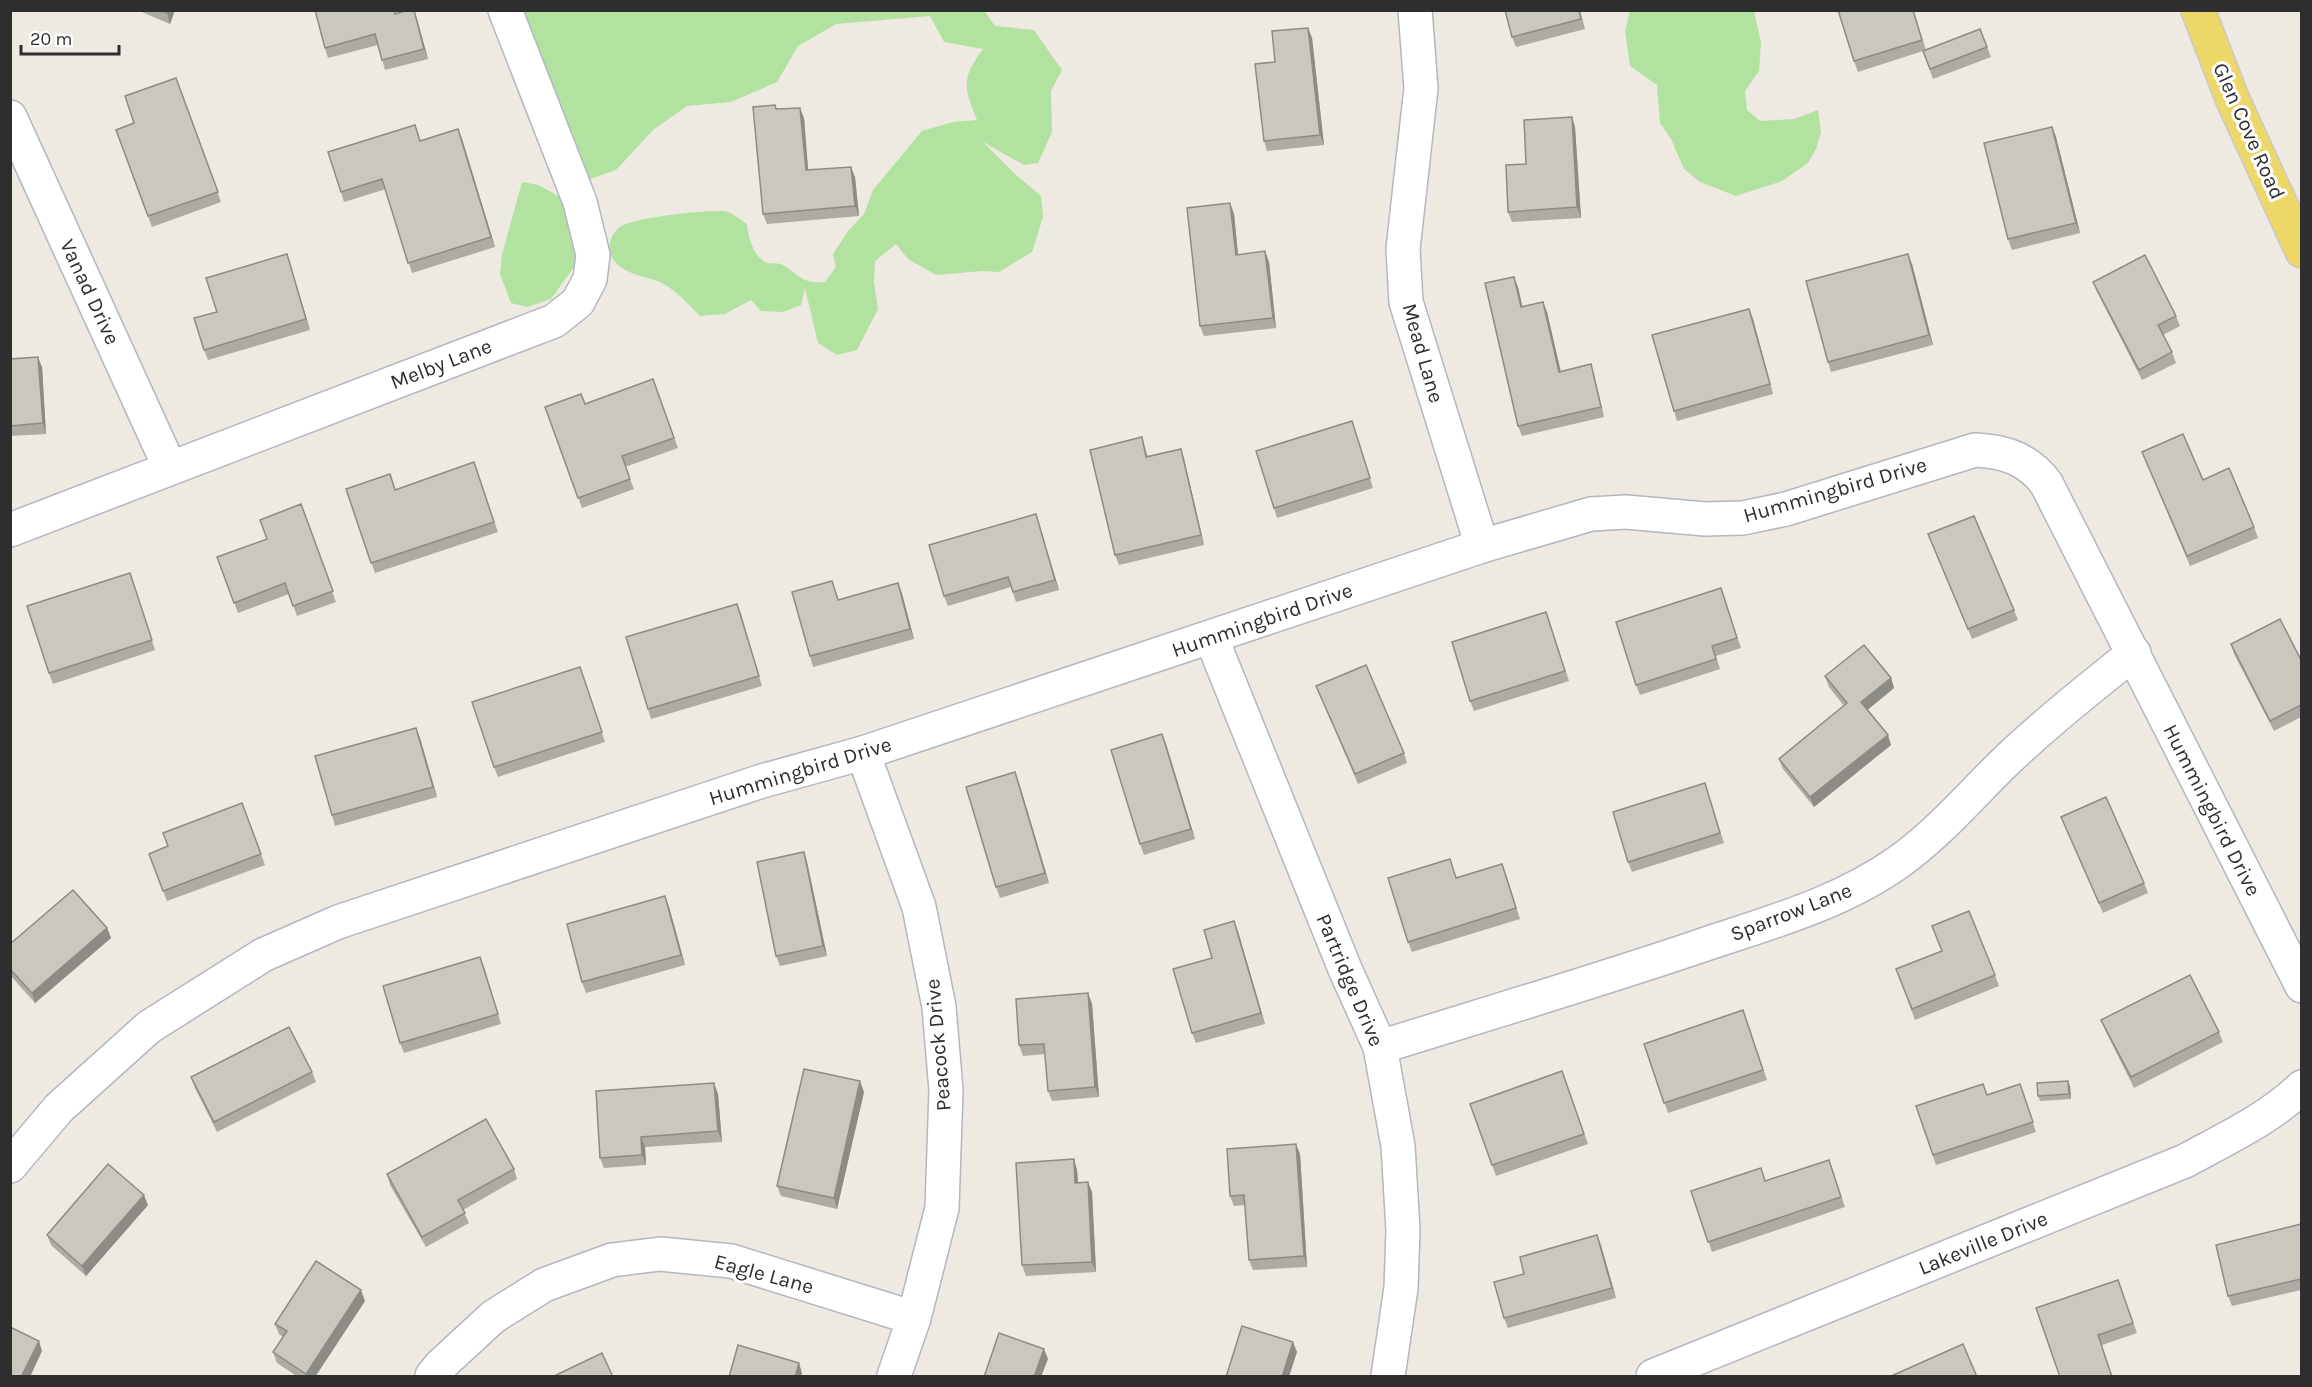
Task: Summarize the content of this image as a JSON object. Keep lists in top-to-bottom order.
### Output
{
  "streets": {
    "main road": ["Glen Cove Road"],
    "street": [
      "Vanad Drive",
      "Mead Lane",
      "Melby Lane",
      "Hummingbird Drive",
      "Sparrow Lane",
      "Partridge Drive",
      "Peacock Drive",
      "Lakeville Drive",
      "Eagle Lane"
    ]
  },
  "crossings": [
    ["Vanad Drive", "Melby Lane"],
    ["Mead Lane", "Hummingbird Drive"],
    ["Hummingbird Drive", "Sparrow Lane"],
    ["Hummingbird Drive", "Partridge Drive"],
    ["Hummingbird Drive", "Peacock Drive"],
    ["Sparrow Lane", "Partridge Drive"],
    ["Peacock Drive", "Eagle Lane"]
  ],
  "scale_bar": "20 m"
}
